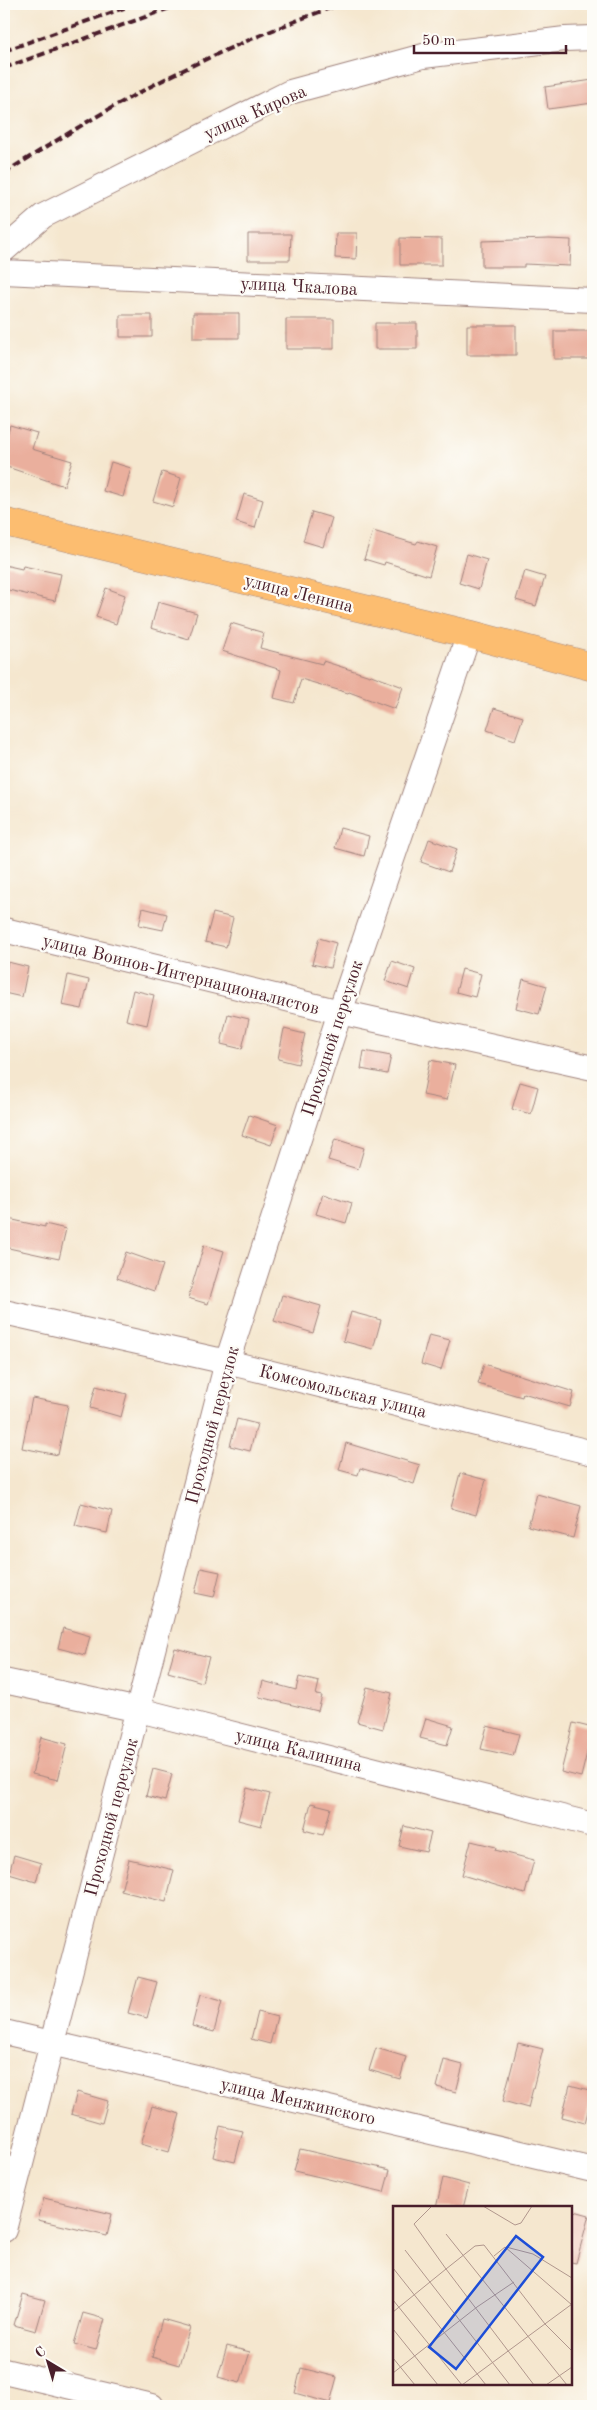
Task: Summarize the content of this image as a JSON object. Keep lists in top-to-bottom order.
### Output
{
  "streets": {
    "main road": ["улица Ленина"],
    "street": [
      "улица Кирова",
      "улица Чкалова",
      "улица Воинов-Интернационалистов",
      "Проходной переулок",
      "Комсомольская улица",
      "улица Калинина",
      "улица Менжинского"
    ]
  },
  "crossings": [
    ["улица Ленина", "Проходной переулок"],
    ["улица Воинов-Интернационалистов", "Проходной переулок"],
    ["Проходной переулок", "Комсомольская улица"],
    ["Проходной переулок", "улица Калинина"],
    ["Проходной переулок", "улица Менжинского"]
  ],
  "scale_bar": "50 m",
  "north": "top left"
}
